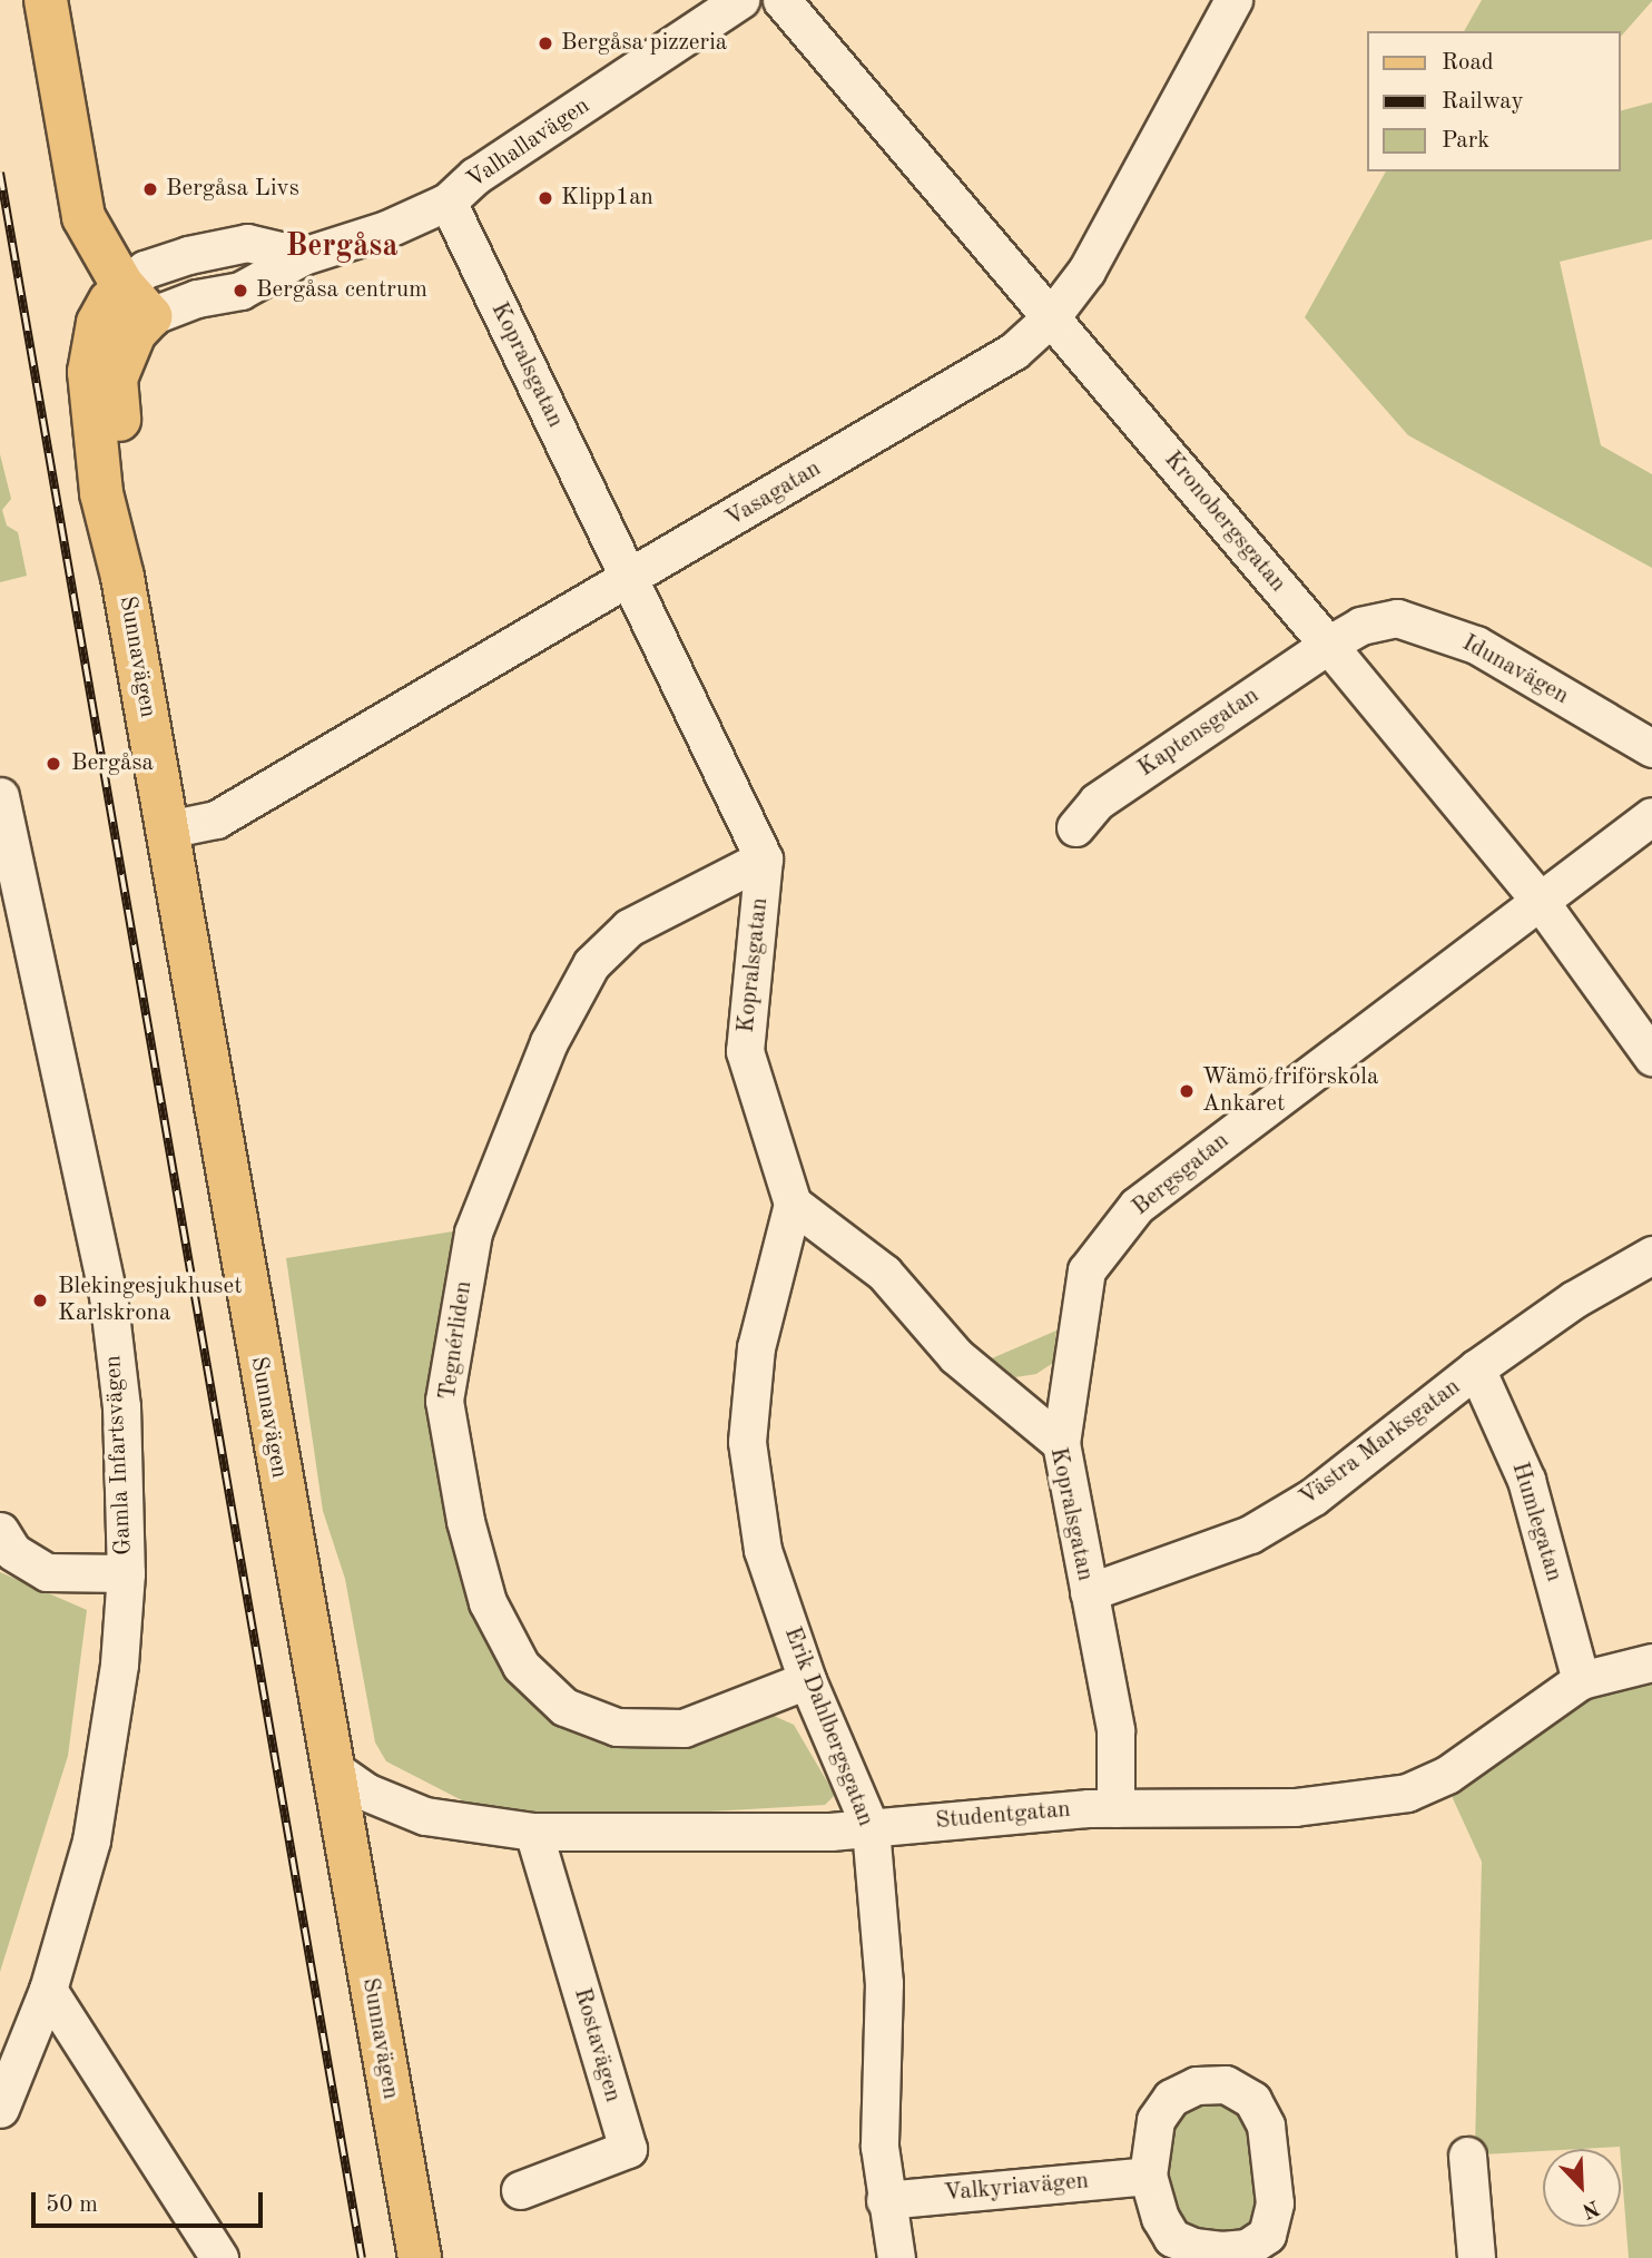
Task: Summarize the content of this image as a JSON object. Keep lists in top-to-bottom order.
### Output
{
  "streets": {
    "main road": ["Sunnavägen"],
    "street": [
      "Valhallavägen",
      "Kopralsgatan",
      "Vasagatan",
      "Kronobergsgatan",
      "Idunavägen",
      "Kaptensgatan",
      "Bergsgatan",
      "Tegnérliden",
      "Västra Marksgatan",
      "Gamla Infartsvägen",
      "Humlegatan",
      "Erik Dahlbergsgatan",
      "Studentgatan",
      "Rostavägen",
      "Valkyriavägen"
    ]
  },
  "crossings": [
    ["Valhallavägen", "Kopralsgatan"],
    ["Valhallavägen", "Sunnavägen"],
    ["Kopralsgatan", "Vasagatan"],
    ["Kopralsgatan", "Bergsgatan"],
    ["Kopralsgatan", "Tegnérliden"],
    ["Kopralsgatan", "Västra Marksgatan"],
    ["Kopralsgatan", "Erik Dahlbergsgatan"],
    ["Kopralsgatan", "Studentgatan"],
    ["Vasagatan", "Kronobergsgatan"],
    ["Vasagatan", "Sunnavägen"],
    ["Kronobergsgatan", "Idunavägen"],
    ["Kronobergsgatan", "Kaptensgatan"],
    ["Kronobergsgatan", "Bergsgatan"],
    ["Sunnavägen", "Studentgatan"],
    ["Idunavägen", "Kaptensgatan"],
    ["Tegnérliden", "Erik Dahlbergsgatan"],
    ["Västra Marksgatan", "Humlegatan"],
    ["Humlegatan", "Studentgatan"],
    ["Erik Dahlbergsgatan", "Studentgatan"],
    ["Erik Dahlbergsgatan", "Valkyriavägen"],
    ["Studentgatan", "Rostavägen"]
  ],
  "districts": ["Bergåsa"],
  "places": [
    "Bergåsa pizzeria",
    "Bergåsa Livs",
    "Klipp1an",
    "Bergåsa centrum",
    "Bergåsa",
    "Wämö friförskola Ankaret",
    "Blekingesjukhuset Karlskrona"
  ],
  "legend": ["Road", "Railway", "Park"],
  "scale_bar": "50 m",
  "north": "bottom right"
}
